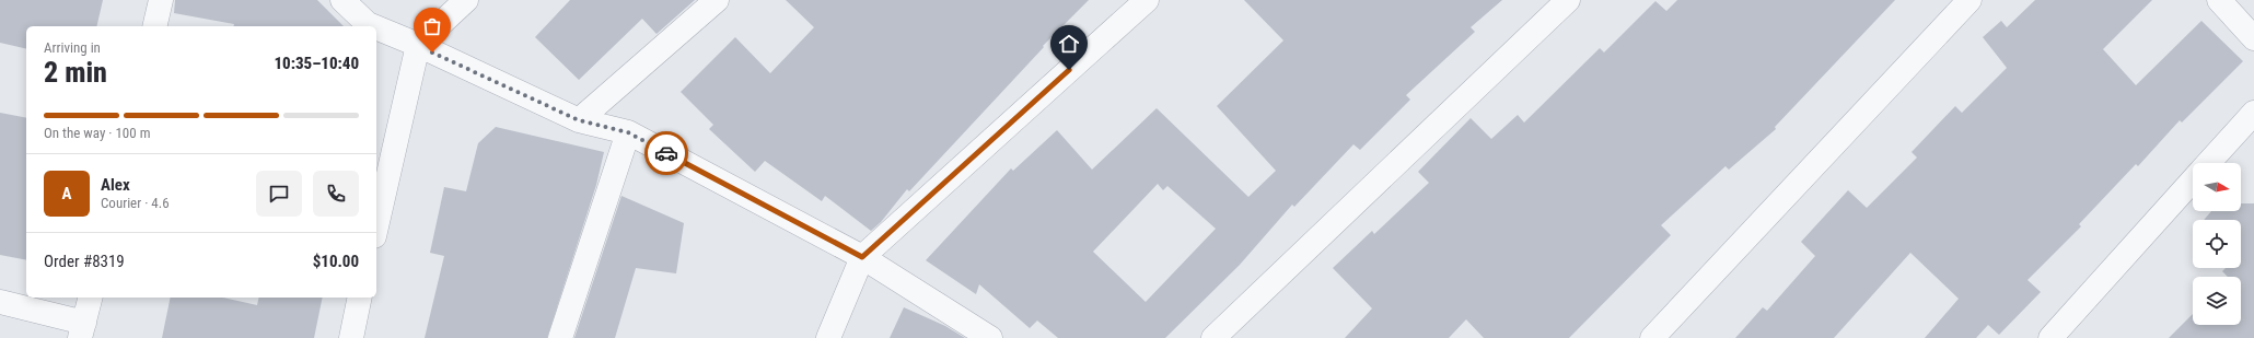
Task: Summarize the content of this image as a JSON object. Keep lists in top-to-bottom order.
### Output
{
  "north": "right",
  "page": {
    "heading": ["2 min", "Arriving in", "10:35–10:40"],
    "panel": [
      "Alex",
      "Courier · 4.6",
      "Order #8319",
      "$10.00"
    ],
    "bar": "On the way · 100 m",
    "round": "A"
  }
}
